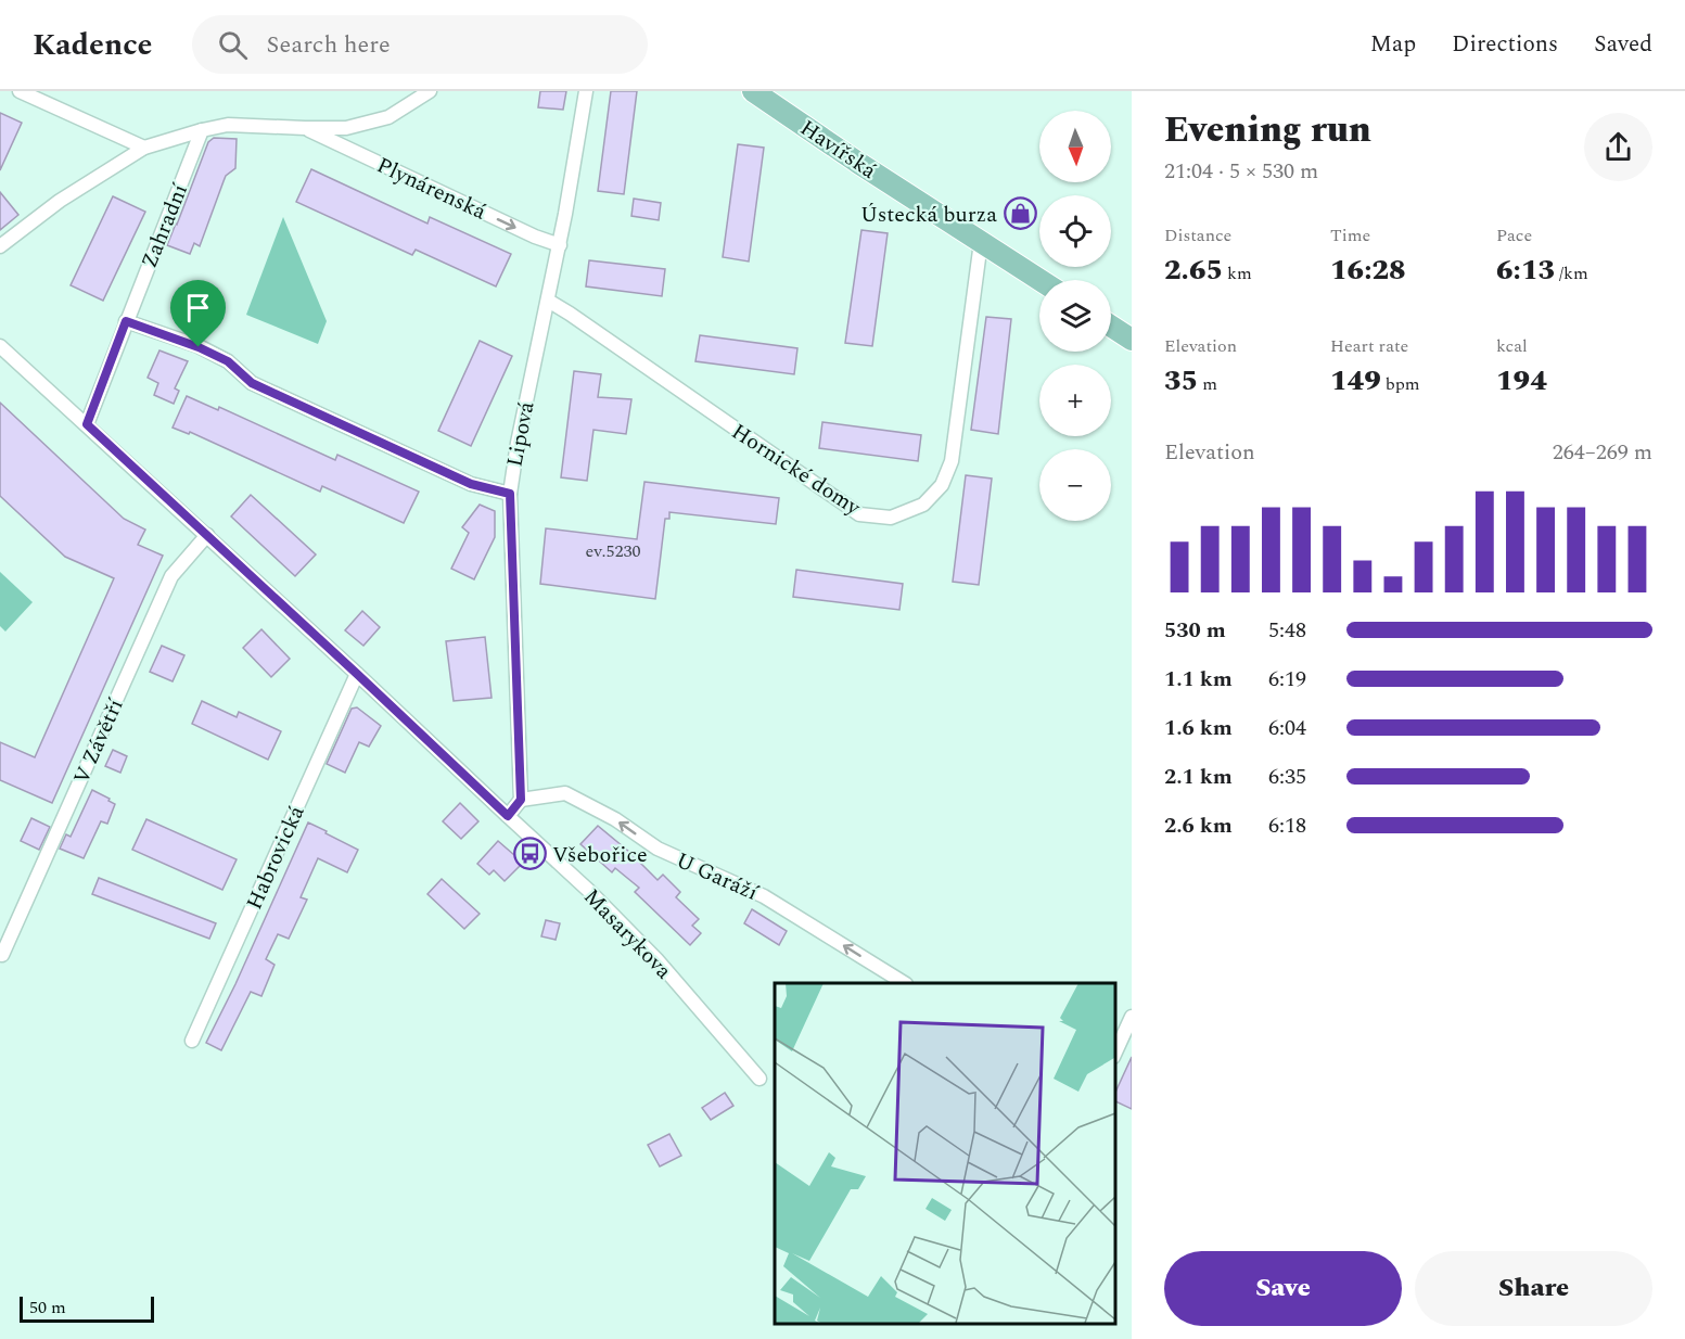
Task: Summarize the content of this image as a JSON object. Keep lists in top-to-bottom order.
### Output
{
  "streets": {
    "main road": ["Havířská"],
    "street": [
      "Plynárenská",
      "Zahradní",
      "Lipová",
      "Hornické domy",
      "V Závětří",
      "Habrovická",
      "U Garáží",
      "Masarykova"
    ]
  },
  "crossings": [
    ["Havířská", "Hornické domy"],
    ["Plynárenská", "Zahradní"],
    ["Plynárenská", "Lipová"],
    ["Zahradní", "Masarykova"],
    ["Lipová", "Hornické domy"],
    ["Lipová", "U Garáží"],
    ["V Závětří", "Masarykova"],
    ["Habrovická", "Masarykova"]
  ],
  "one_way": ["Plynárenská", "U Garáží"],
  "places": {
    "shop": ["Ústecká burza"],
    "bus stop": ["Všebořice"]
  },
  "house_numbers": ["ev.5230"],
  "scale_bar": "50 m",
  "north": "bottom",
  "page": {
    "header": "Kadence",
    "search": "Search here",
    "nav": ["Map", "Directions", "Saved"],
    "heading": ["Evening run", "21:04 · 5 × 530 m"],
    "map_buttons": ["+", "−"],
    "stats": [
      ["Distance", "2.65 km"],
      ["Time", "16:28"],
      ["Pace", "6:13 /km"],
      ["Elevation", "35 m"],
      ["Heart rate", "149 bpm"],
      ["kcal", "194"]
    ],
    "chart": ["Elevation", "264–269 m"],
    "list": [
      {
        "name": "530 m",
        "note": "5:48"
      },
      {
        "name": "1.1 km",
        "note": "6:19"
      },
      {
        "name": "1.6 km",
        "note": "6:04"
      },
      {
        "name": "2.1 km",
        "note": "6:35"
      },
      {
        "name": "2.6 km",
        "note": "6:18"
      }
    ],
    "buttons": ["Save", "Share"],
    "scale": "50 m"
  }
}
